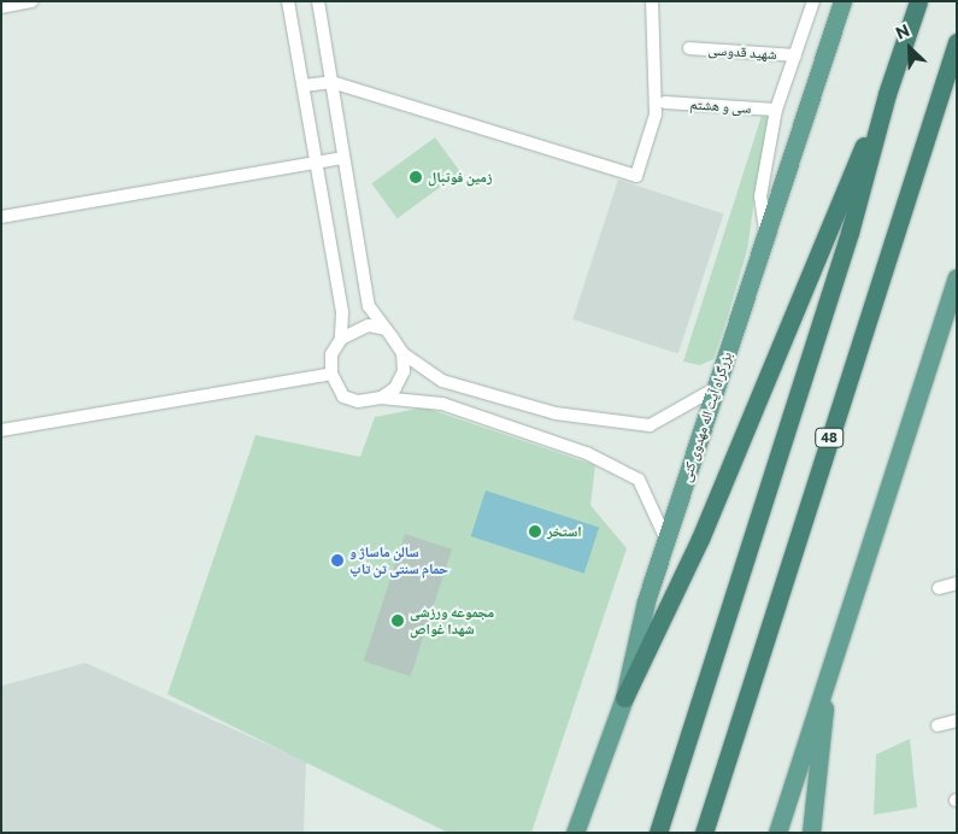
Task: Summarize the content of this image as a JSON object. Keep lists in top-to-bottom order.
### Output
{
  "streets": {
    "highway": ["48"],
    "main road": ["بزرگراه آیت اله مهدوی کنی"],
    "street": ["شهید قدوسی", "سی و هشتم"]
  },
  "places": [
    "زمین فوتبال",
    "استخر",
    "سالن ماساژ و حمام سنتی تن تاپ",
    "مجموعه ورزشی شهدا غواص"
  ],
  "north": "top left"
}
